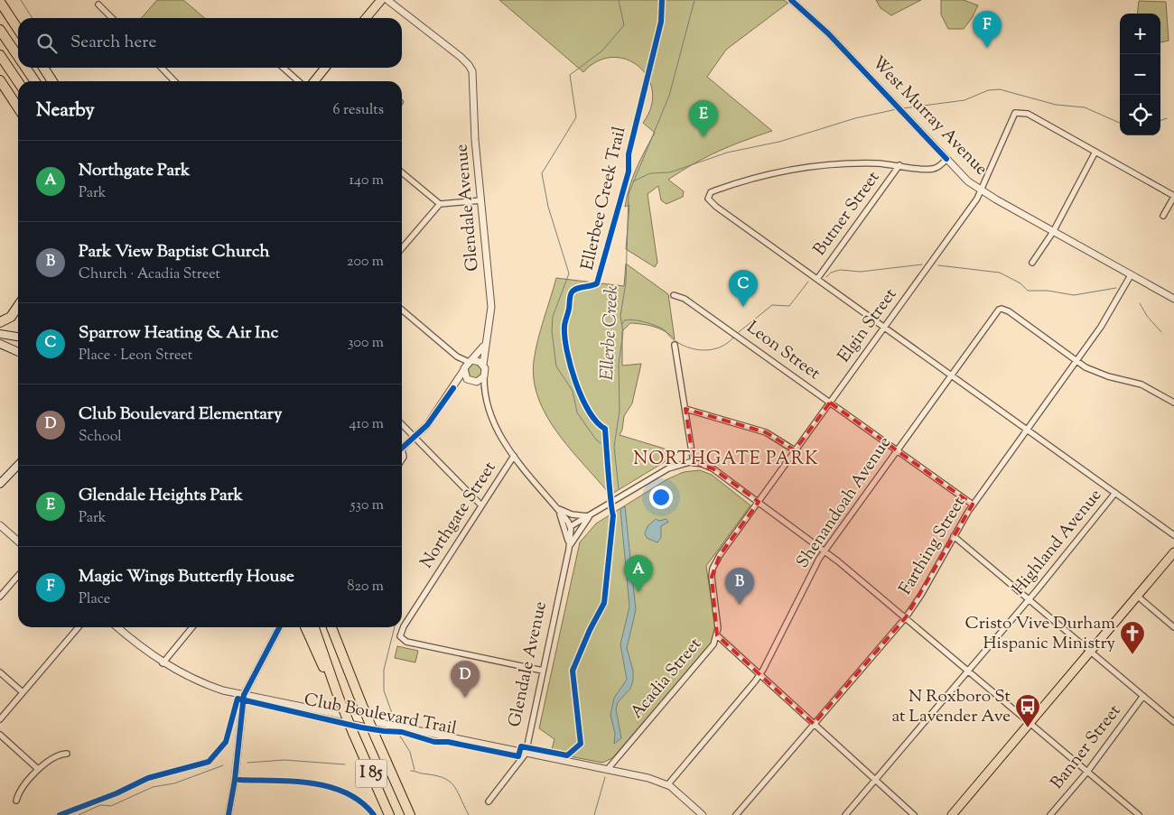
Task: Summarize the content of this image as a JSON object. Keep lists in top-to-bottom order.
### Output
{
  "streets": {
    "highway": ["I 85"],
    "street": [
      "West Murray Avenue",
      "Glendale Avenue",
      "Butner Street",
      "Elgin Street",
      "Leon Street",
      "Shenandoah Avenue",
      "Northgate Street",
      "Highland Avenue",
      "Farthing Street",
      "Acadia Street",
      "Banner Street"
    ],
    "cycle path": ["Ellerbee Creek Trail"]
  },
  "crossings": [
    ["West Murray Avenue", "Elgin Street"],
    ["West Murray Avenue", "Farthing Street"],
    ["Glendale Avenue", "Northgate Street"],
    ["Elgin Street", "Leon Street"],
    ["Elgin Street", "Acadia Street"],
    ["Leon Street", "Shenandoah Avenue"],
    ["Leon Street", "Farthing Street"],
    ["Shenandoah Avenue", "Farthing Street"]
  ],
  "districts": ["NORTHGATE PARK"],
  "water": ["Ellerbe Creek"],
  "places": {
    "church": ["Cristo Vive Durham Hispanic Ministry"],
    "bus stop": ["N Roxboro St at Lavender Ave"]
  },
  "page": {
    "pins": [
      "F",
      "E",
      "C",
      "A",
      "B",
      "D"
    ],
    "map_buttons": ["+", "−"],
    "search": "Search here",
    "heading": ["Nearby", "6 results"],
    "list": [
      {
        "mark": "A",
        "name": "Northgate Park",
        "note": "Park",
        "value": "140 m"
      },
      {
        "mark": "B",
        "name": "Park View Baptist Church",
        "note": "Church · Acadia Street",
        "value": "200 m"
      },
      {
        "mark": "C",
        "name": "Sparrow Heating & Air Inc",
        "note": "Place · Leon Street",
        "value": "300 m"
      },
      {
        "mark": "D",
        "name": "Club Boulevard Elementary",
        "note": "School",
        "value": "410 m"
      },
      {
        "mark": "E",
        "name": "Glendale Heights Park",
        "note": "Park",
        "value": "530 m"
      },
      {
        "mark": "F",
        "name": "Magic Wings Butterfly House",
        "note": "Place",
        "value": "820 m"
      }
    ]
  }
}
